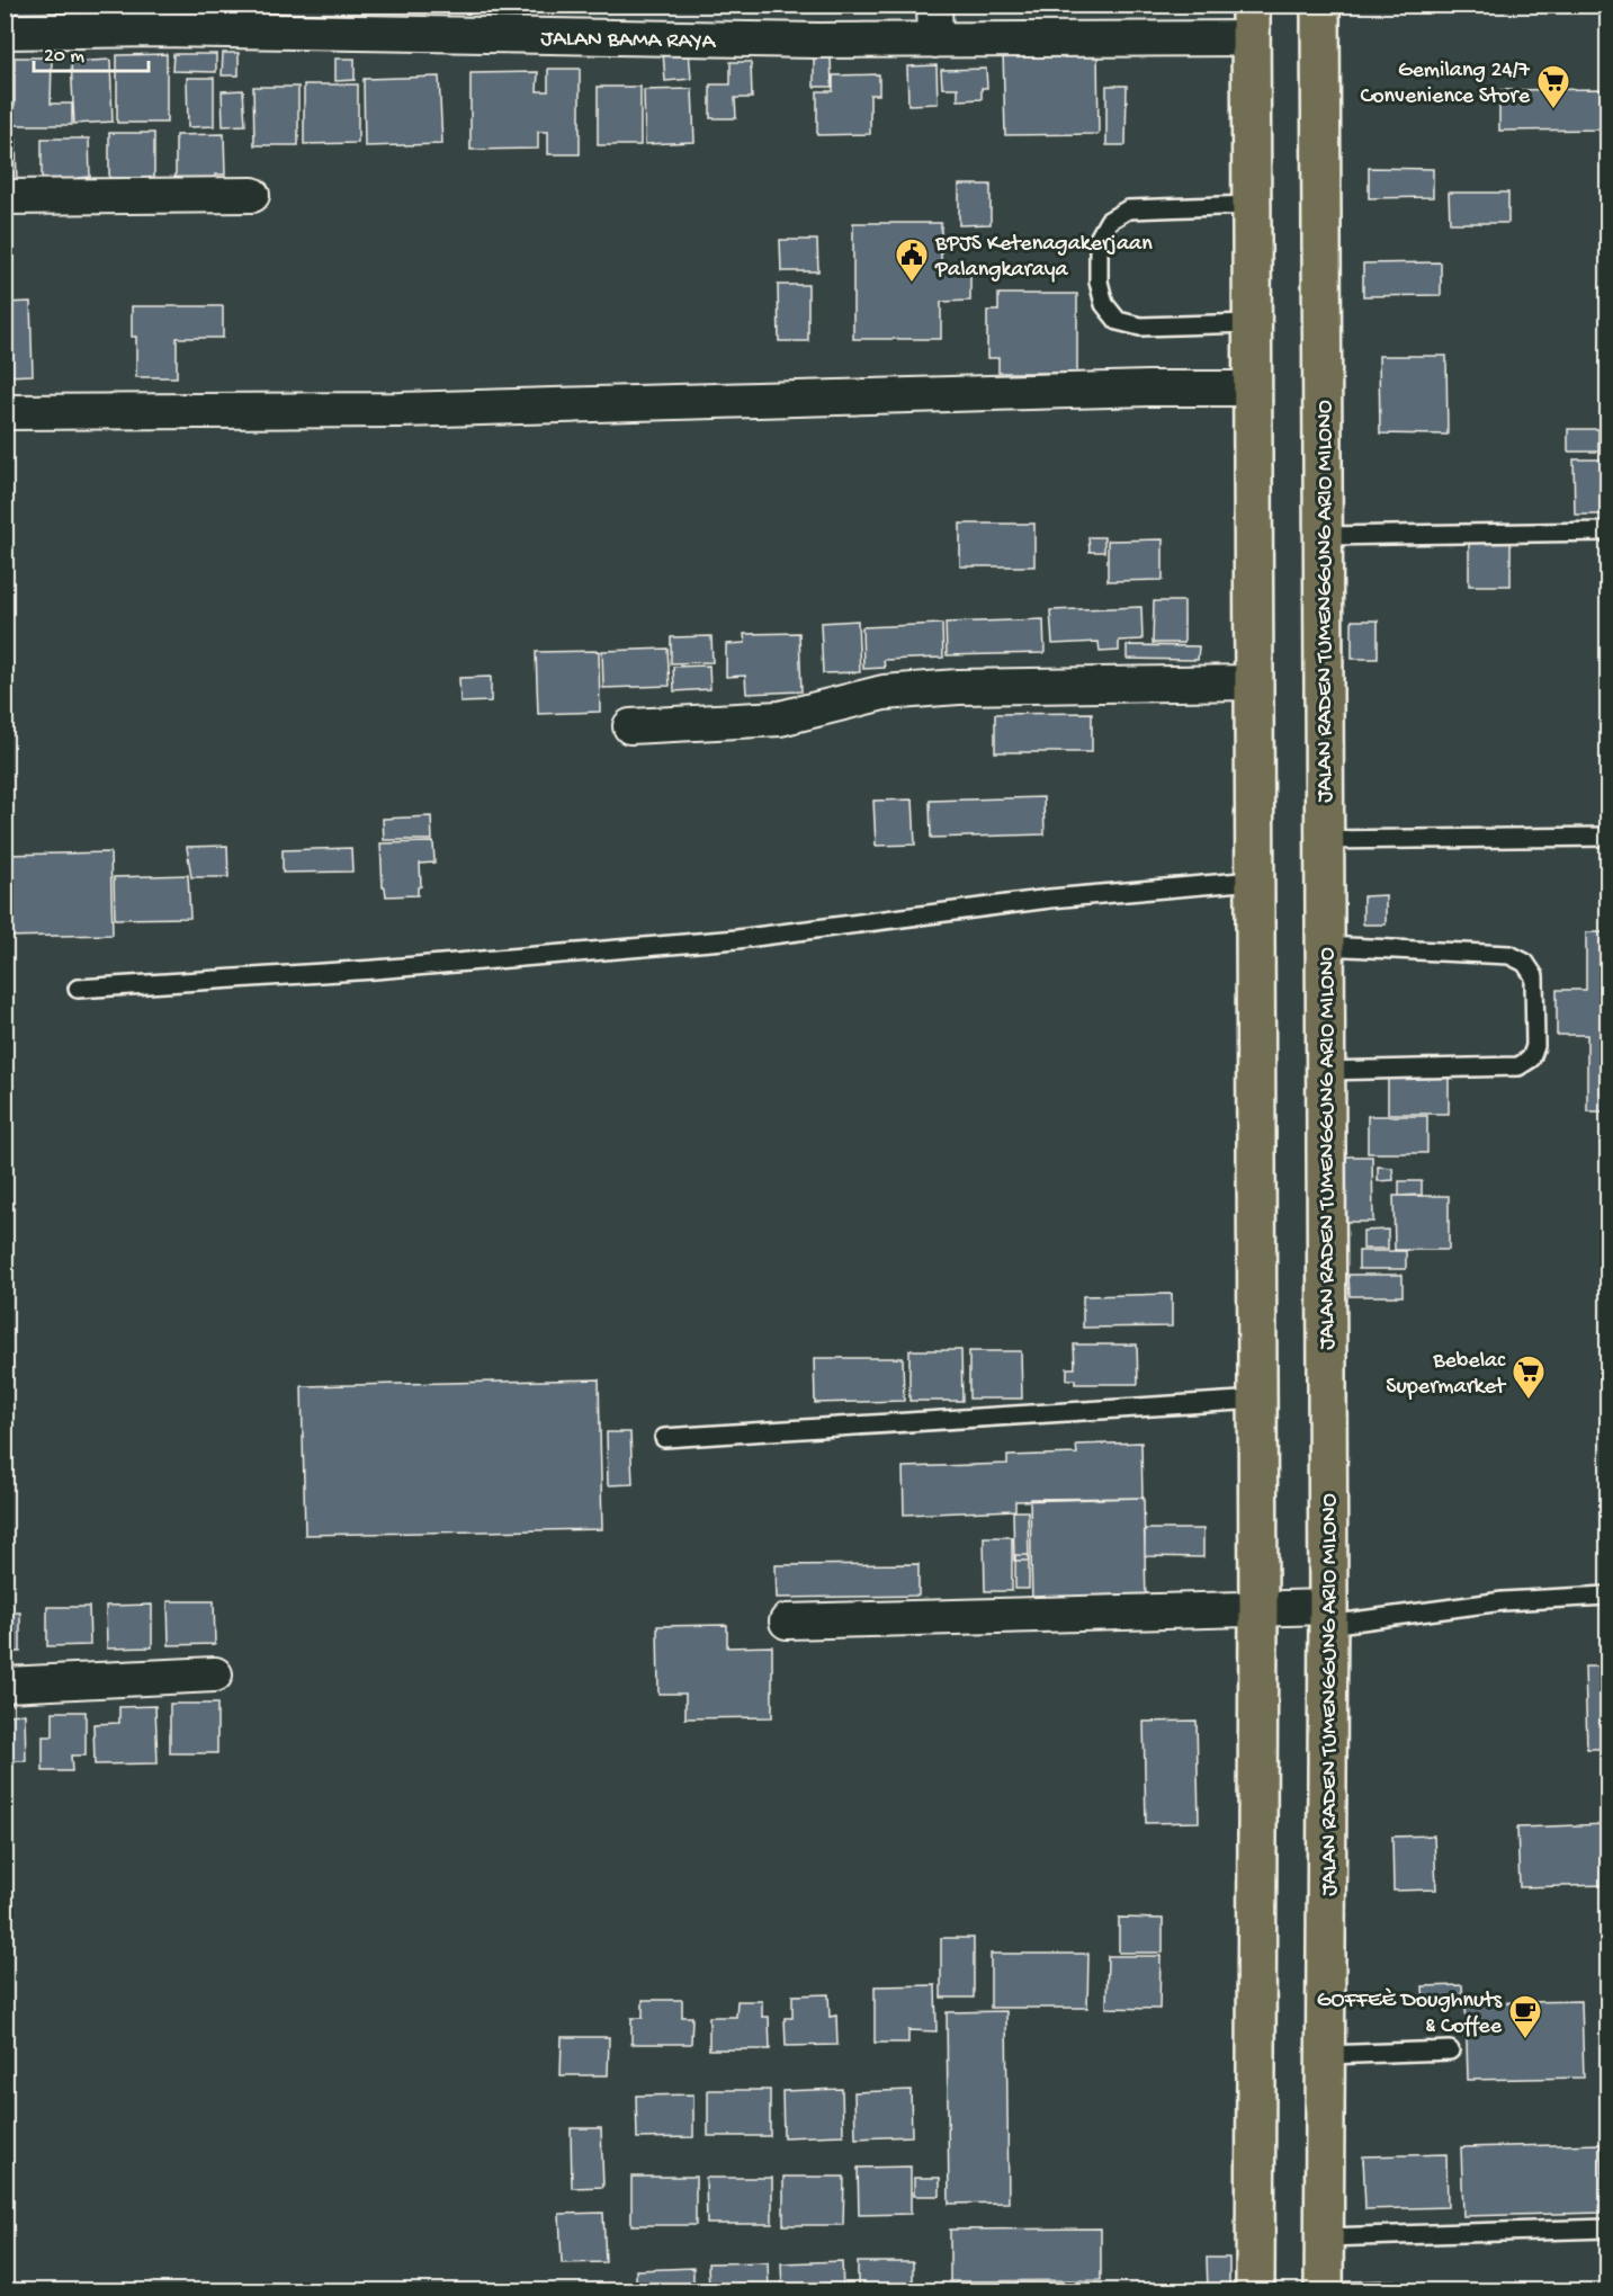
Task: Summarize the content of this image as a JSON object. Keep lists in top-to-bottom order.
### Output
{
  "streets": {
    "highway": ["JALAN RADEN TUMENGGUNG ARIO MILONO"],
    "street": ["JALAN BAMA RAYA"]
  },
  "places": {
    "supermarket": ["Gemilang 24/7 Convenience Store", "Bebelac Supermarket"],
    "public building": ["BPJS Ketenagakerjaan Palangkaraya"],
    "cafe": ["GOFFEÈ Doughnuts & Coffee"]
  },
  "scale_bar": "20 m"
}
